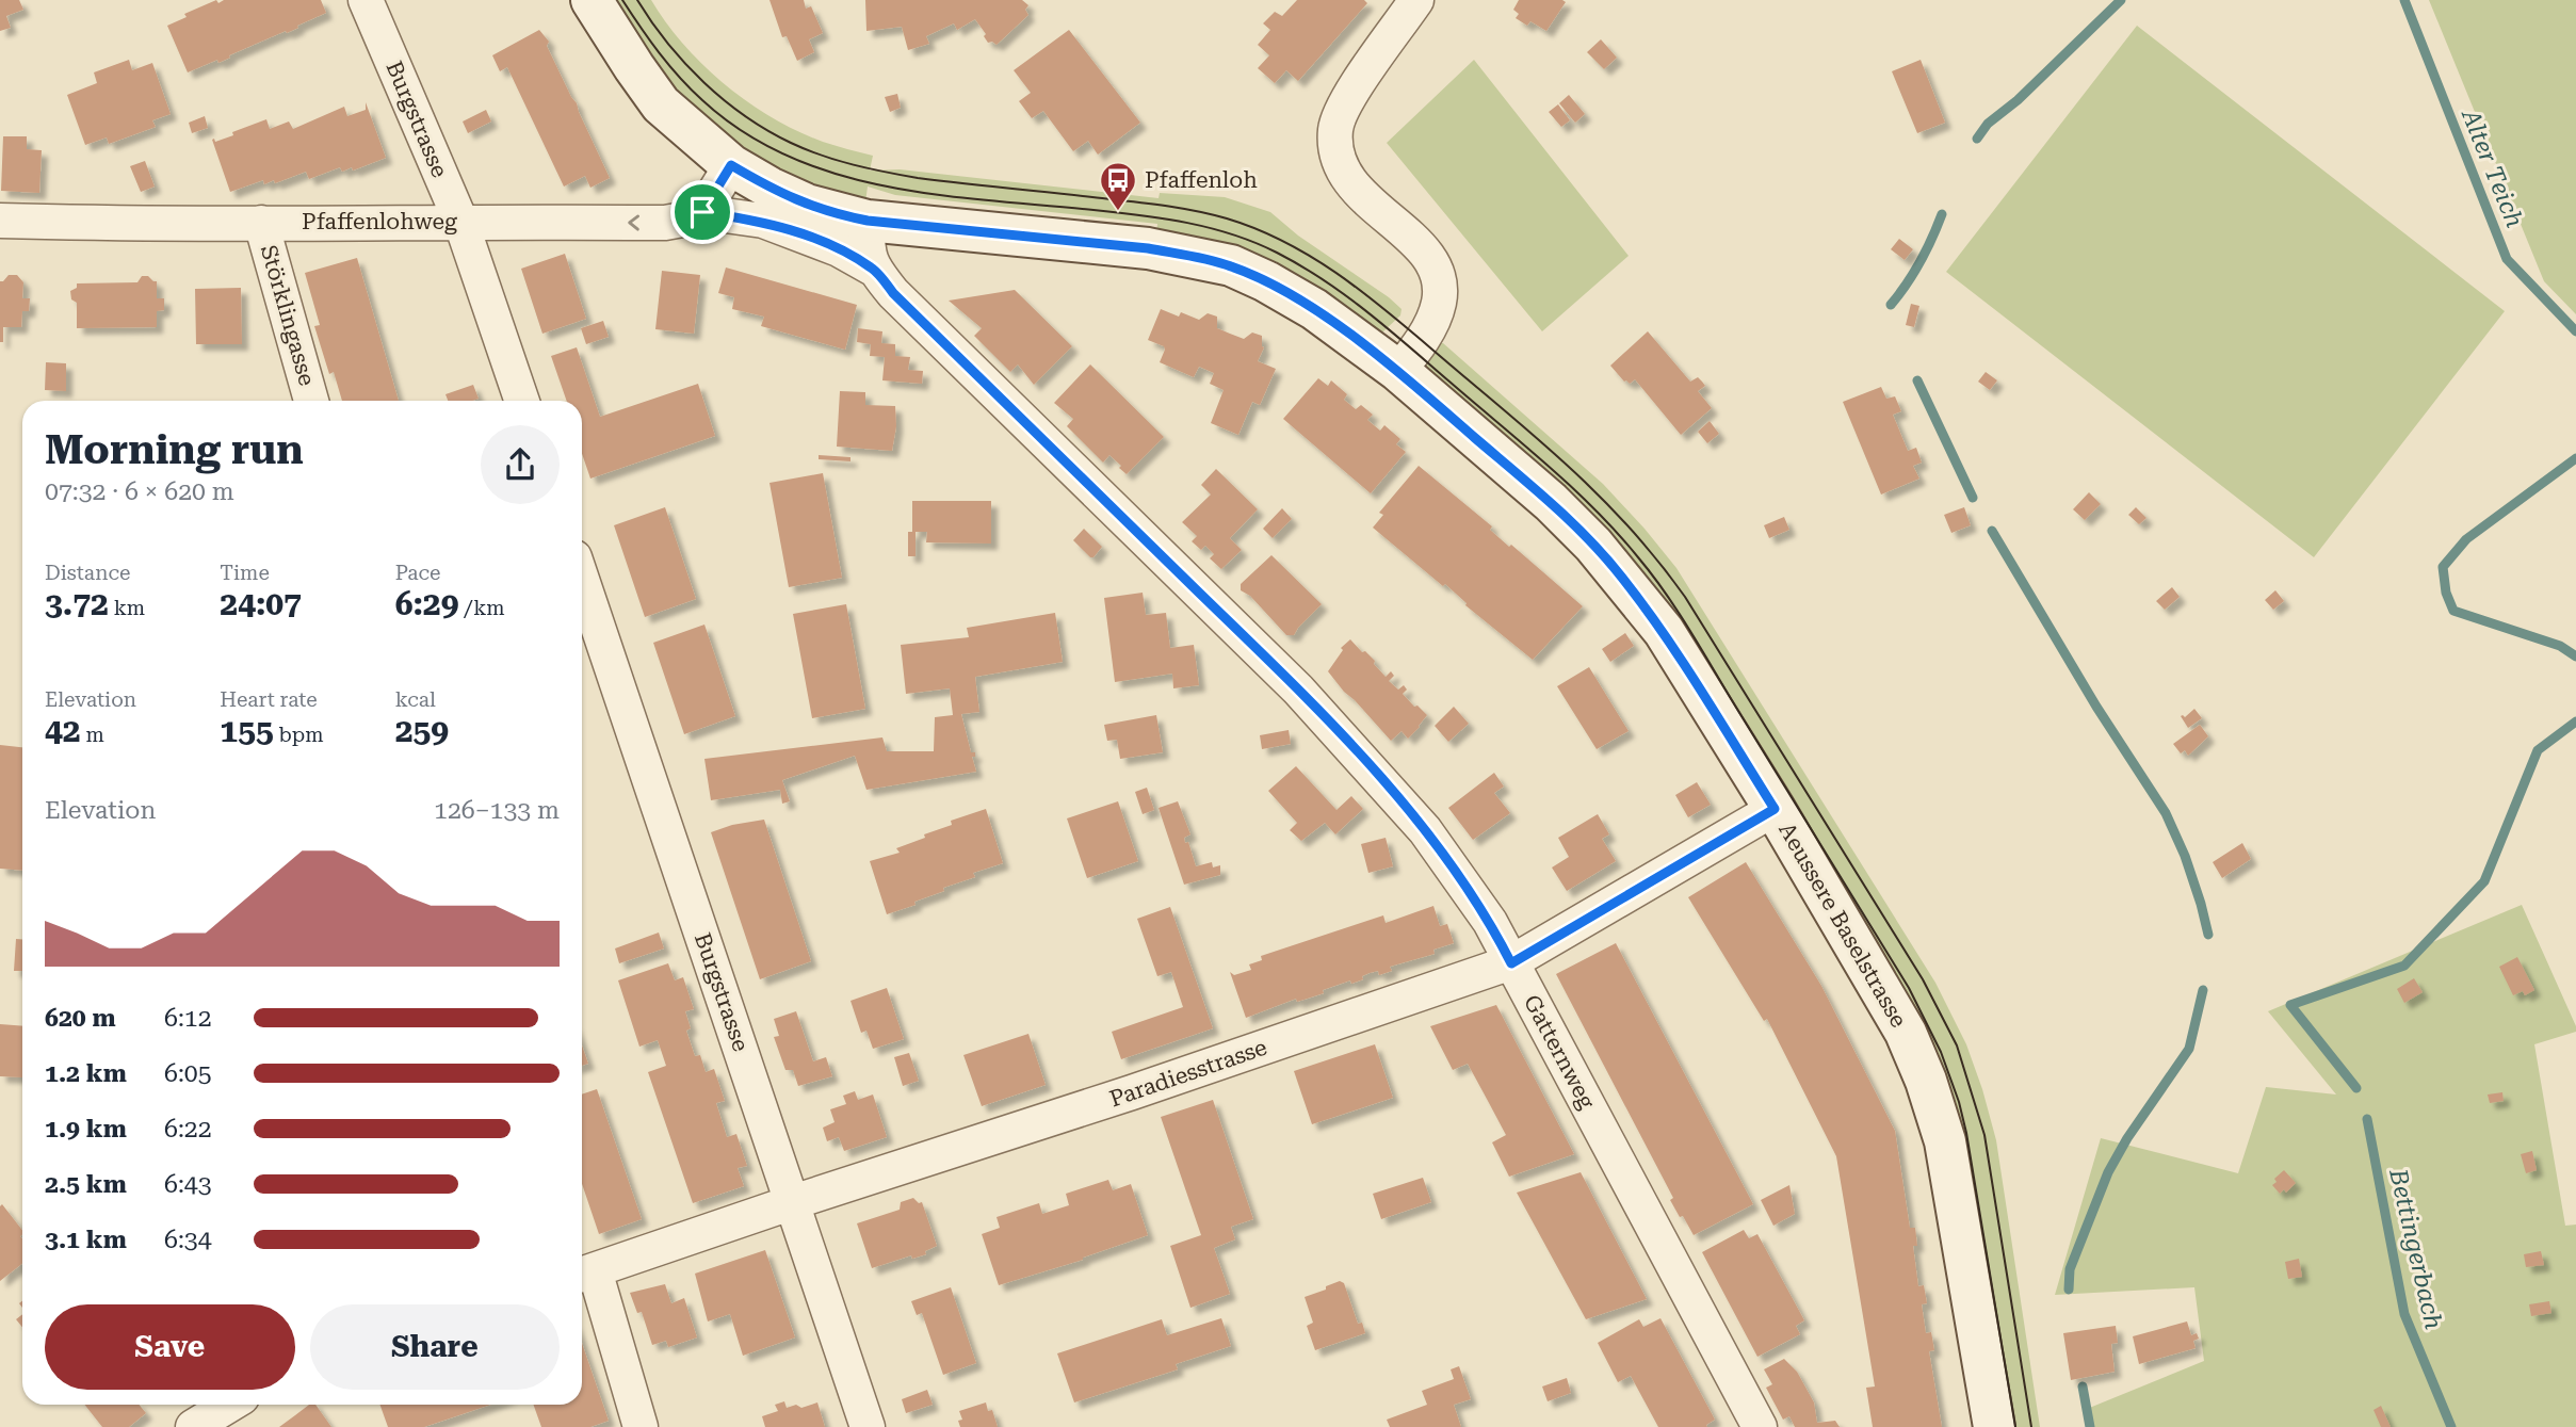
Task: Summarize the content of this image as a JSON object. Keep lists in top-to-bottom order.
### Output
{
  "streets": {
    "main road": ["Aeussere Baselstrasse"],
    "street": [
      "Burgstrasse",
      "Pfaffenlohweg",
      "Störklingasse",
      "Gatternweg",
      "Paradiesstrasse"
    ]
  },
  "crossings": [
    ["Burgstrasse", "Pfaffenlohweg"],
    ["Burgstrasse", "Paradiesstrasse"],
    ["Pfaffenlohweg", "Störklingasse"],
    ["Aeussere Baselstrasse", "Paradiesstrasse"],
    ["Gatternweg", "Paradiesstrasse"]
  ],
  "water": ["Alter Teich", "Bettingerbach"],
  "places": {
    "bus stop": ["Pfaffenloh"]
  },
  "page": {
    "heading": ["Morning run", "07:32 · 6 × 620 m"],
    "stats": [
      ["Distance", "3.72 km"],
      ["Time", "24:07"],
      ["Pace", "6:29 /km"],
      ["Elevation", "42 m"],
      ["Heart rate", "155 bpm"],
      ["kcal", "259"]
    ],
    "chart": ["Elevation", "126–133 m"],
    "list": [
      {
        "name": "620 m",
        "note": "6:12"
      },
      {
        "name": "1.2 km",
        "note": "6:05"
      },
      {
        "name": "1.9 km",
        "note": "6:22"
      },
      {
        "name": "2.5 km",
        "note": "6:43"
      },
      {
        "name": "3.1 km",
        "note": "6:34"
      }
    ],
    "buttons": ["Save", "Share"]
  }
}
